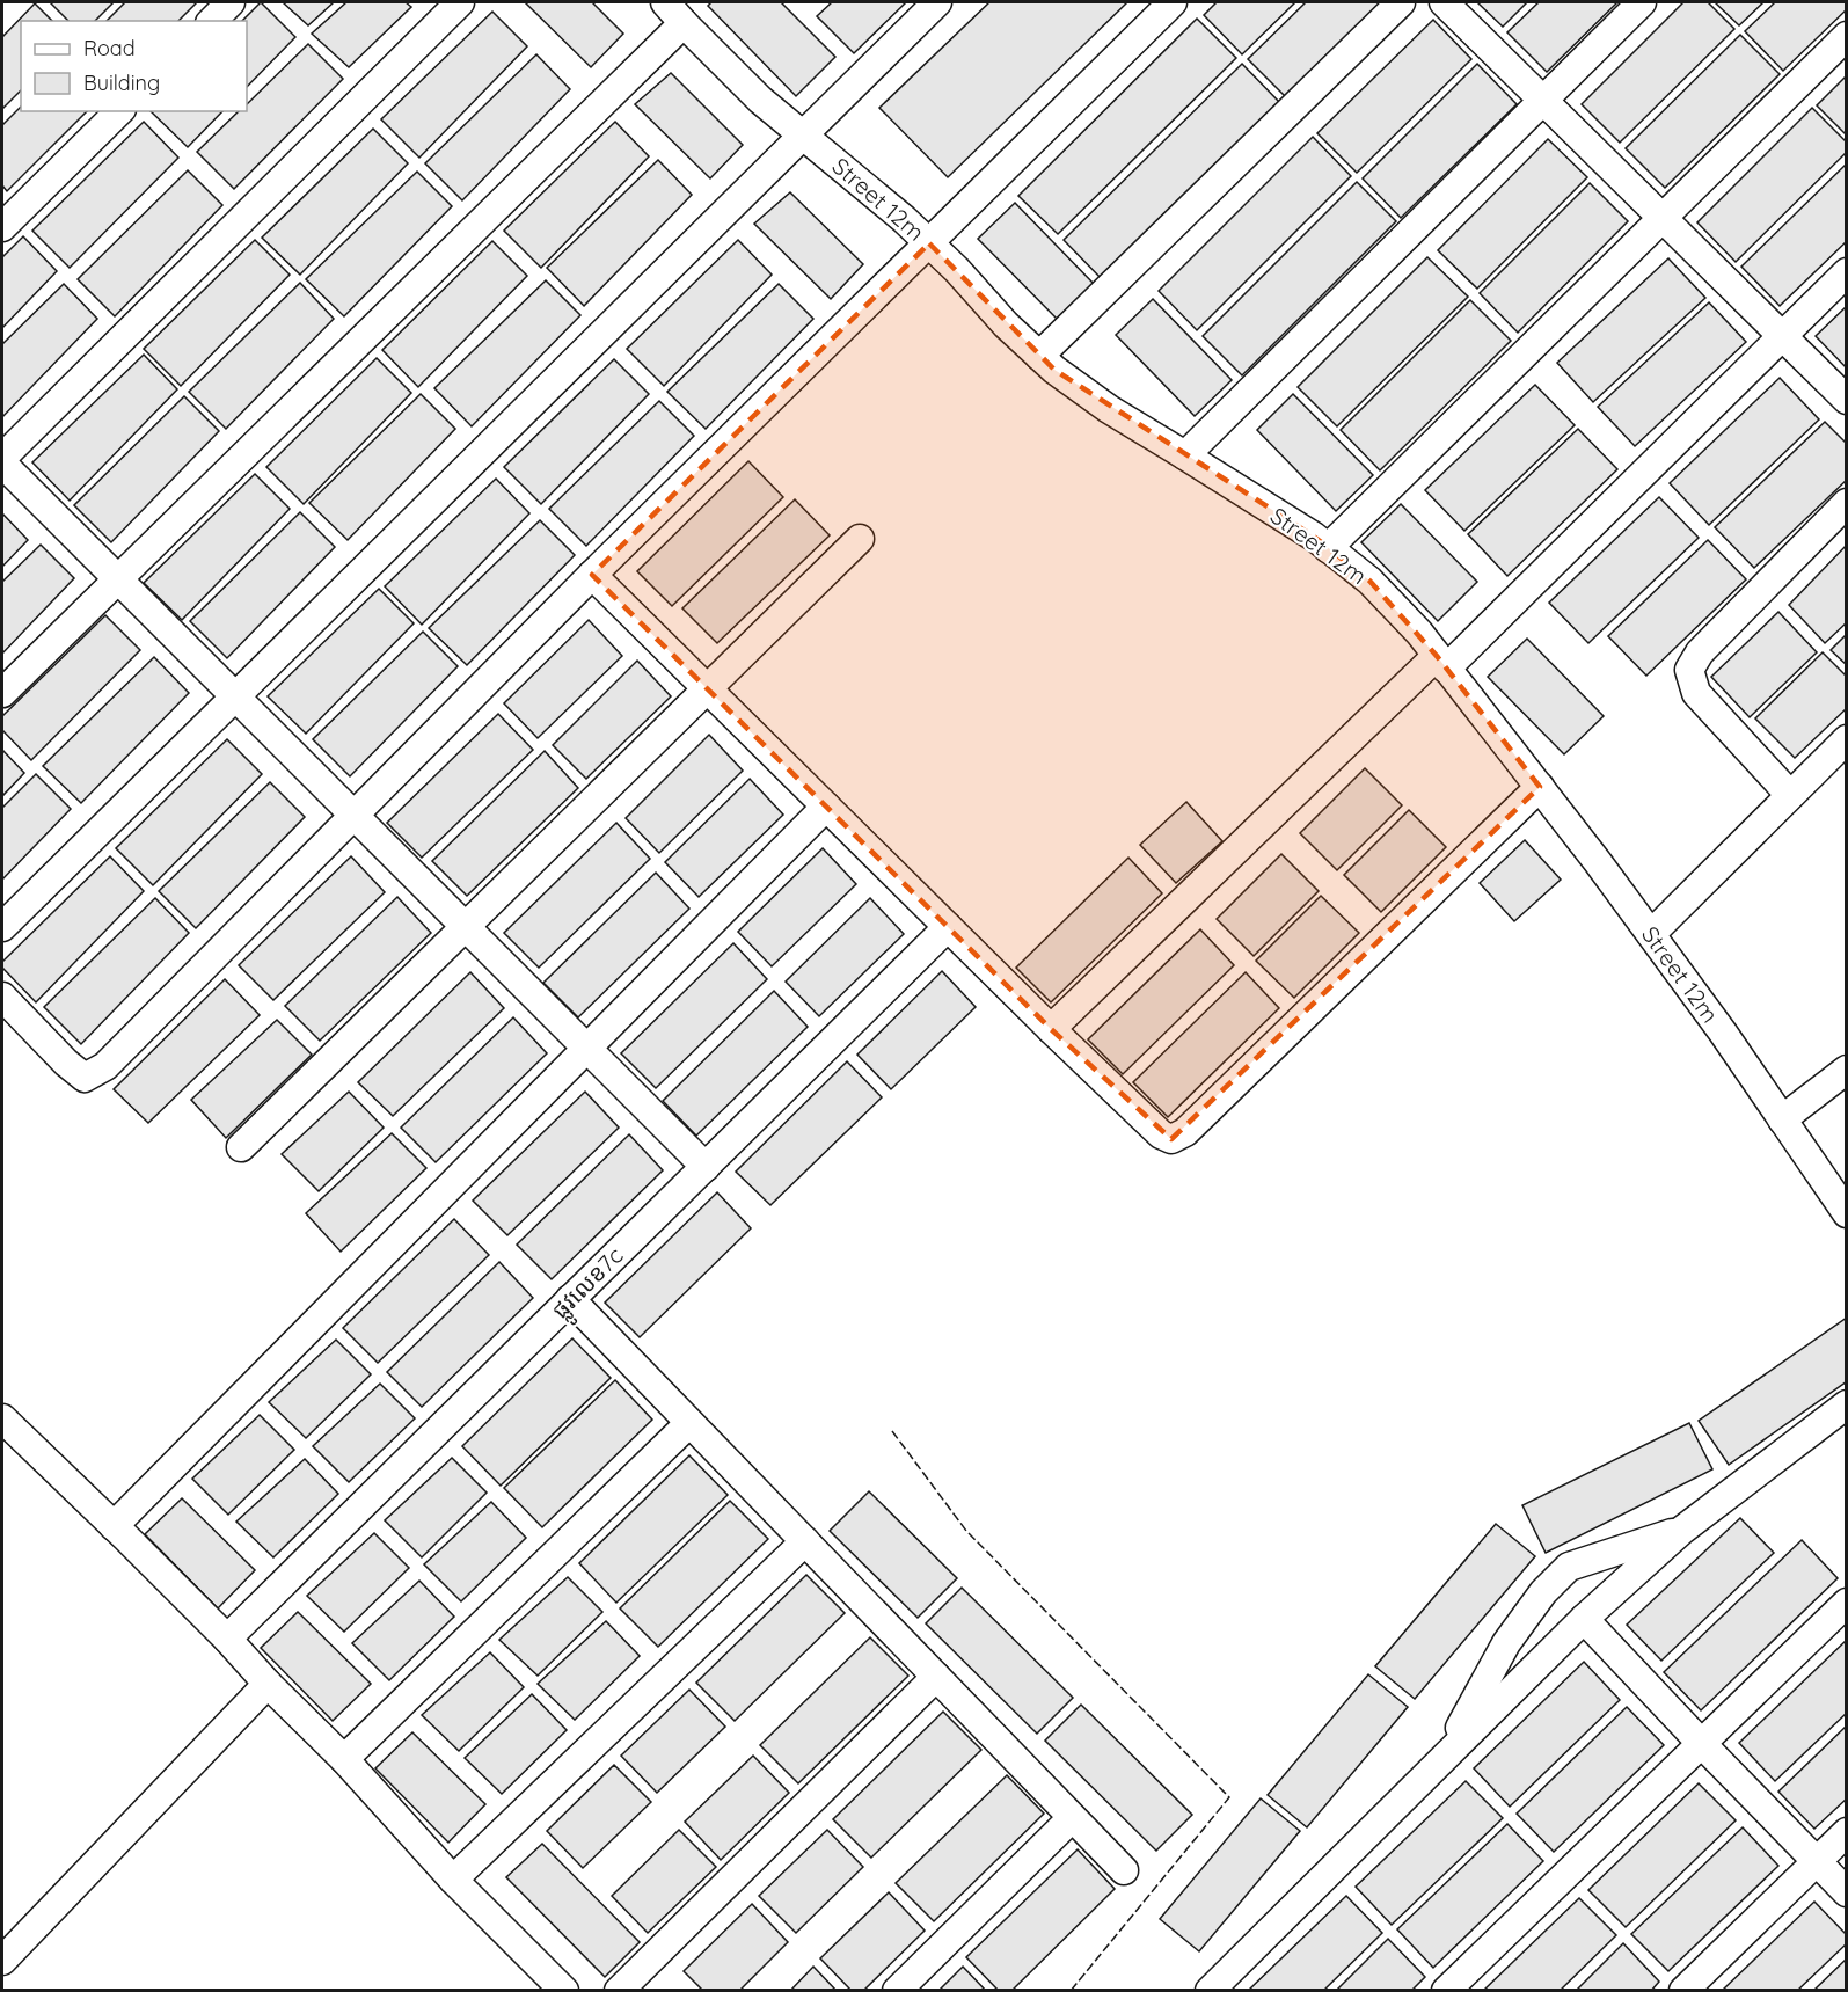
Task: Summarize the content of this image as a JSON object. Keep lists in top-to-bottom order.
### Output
{
  "streets": {
    "street": ["Street 12m", "ផ្លូវលេខ7c"]
  },
  "legend": ["Road", "Building"]
}
